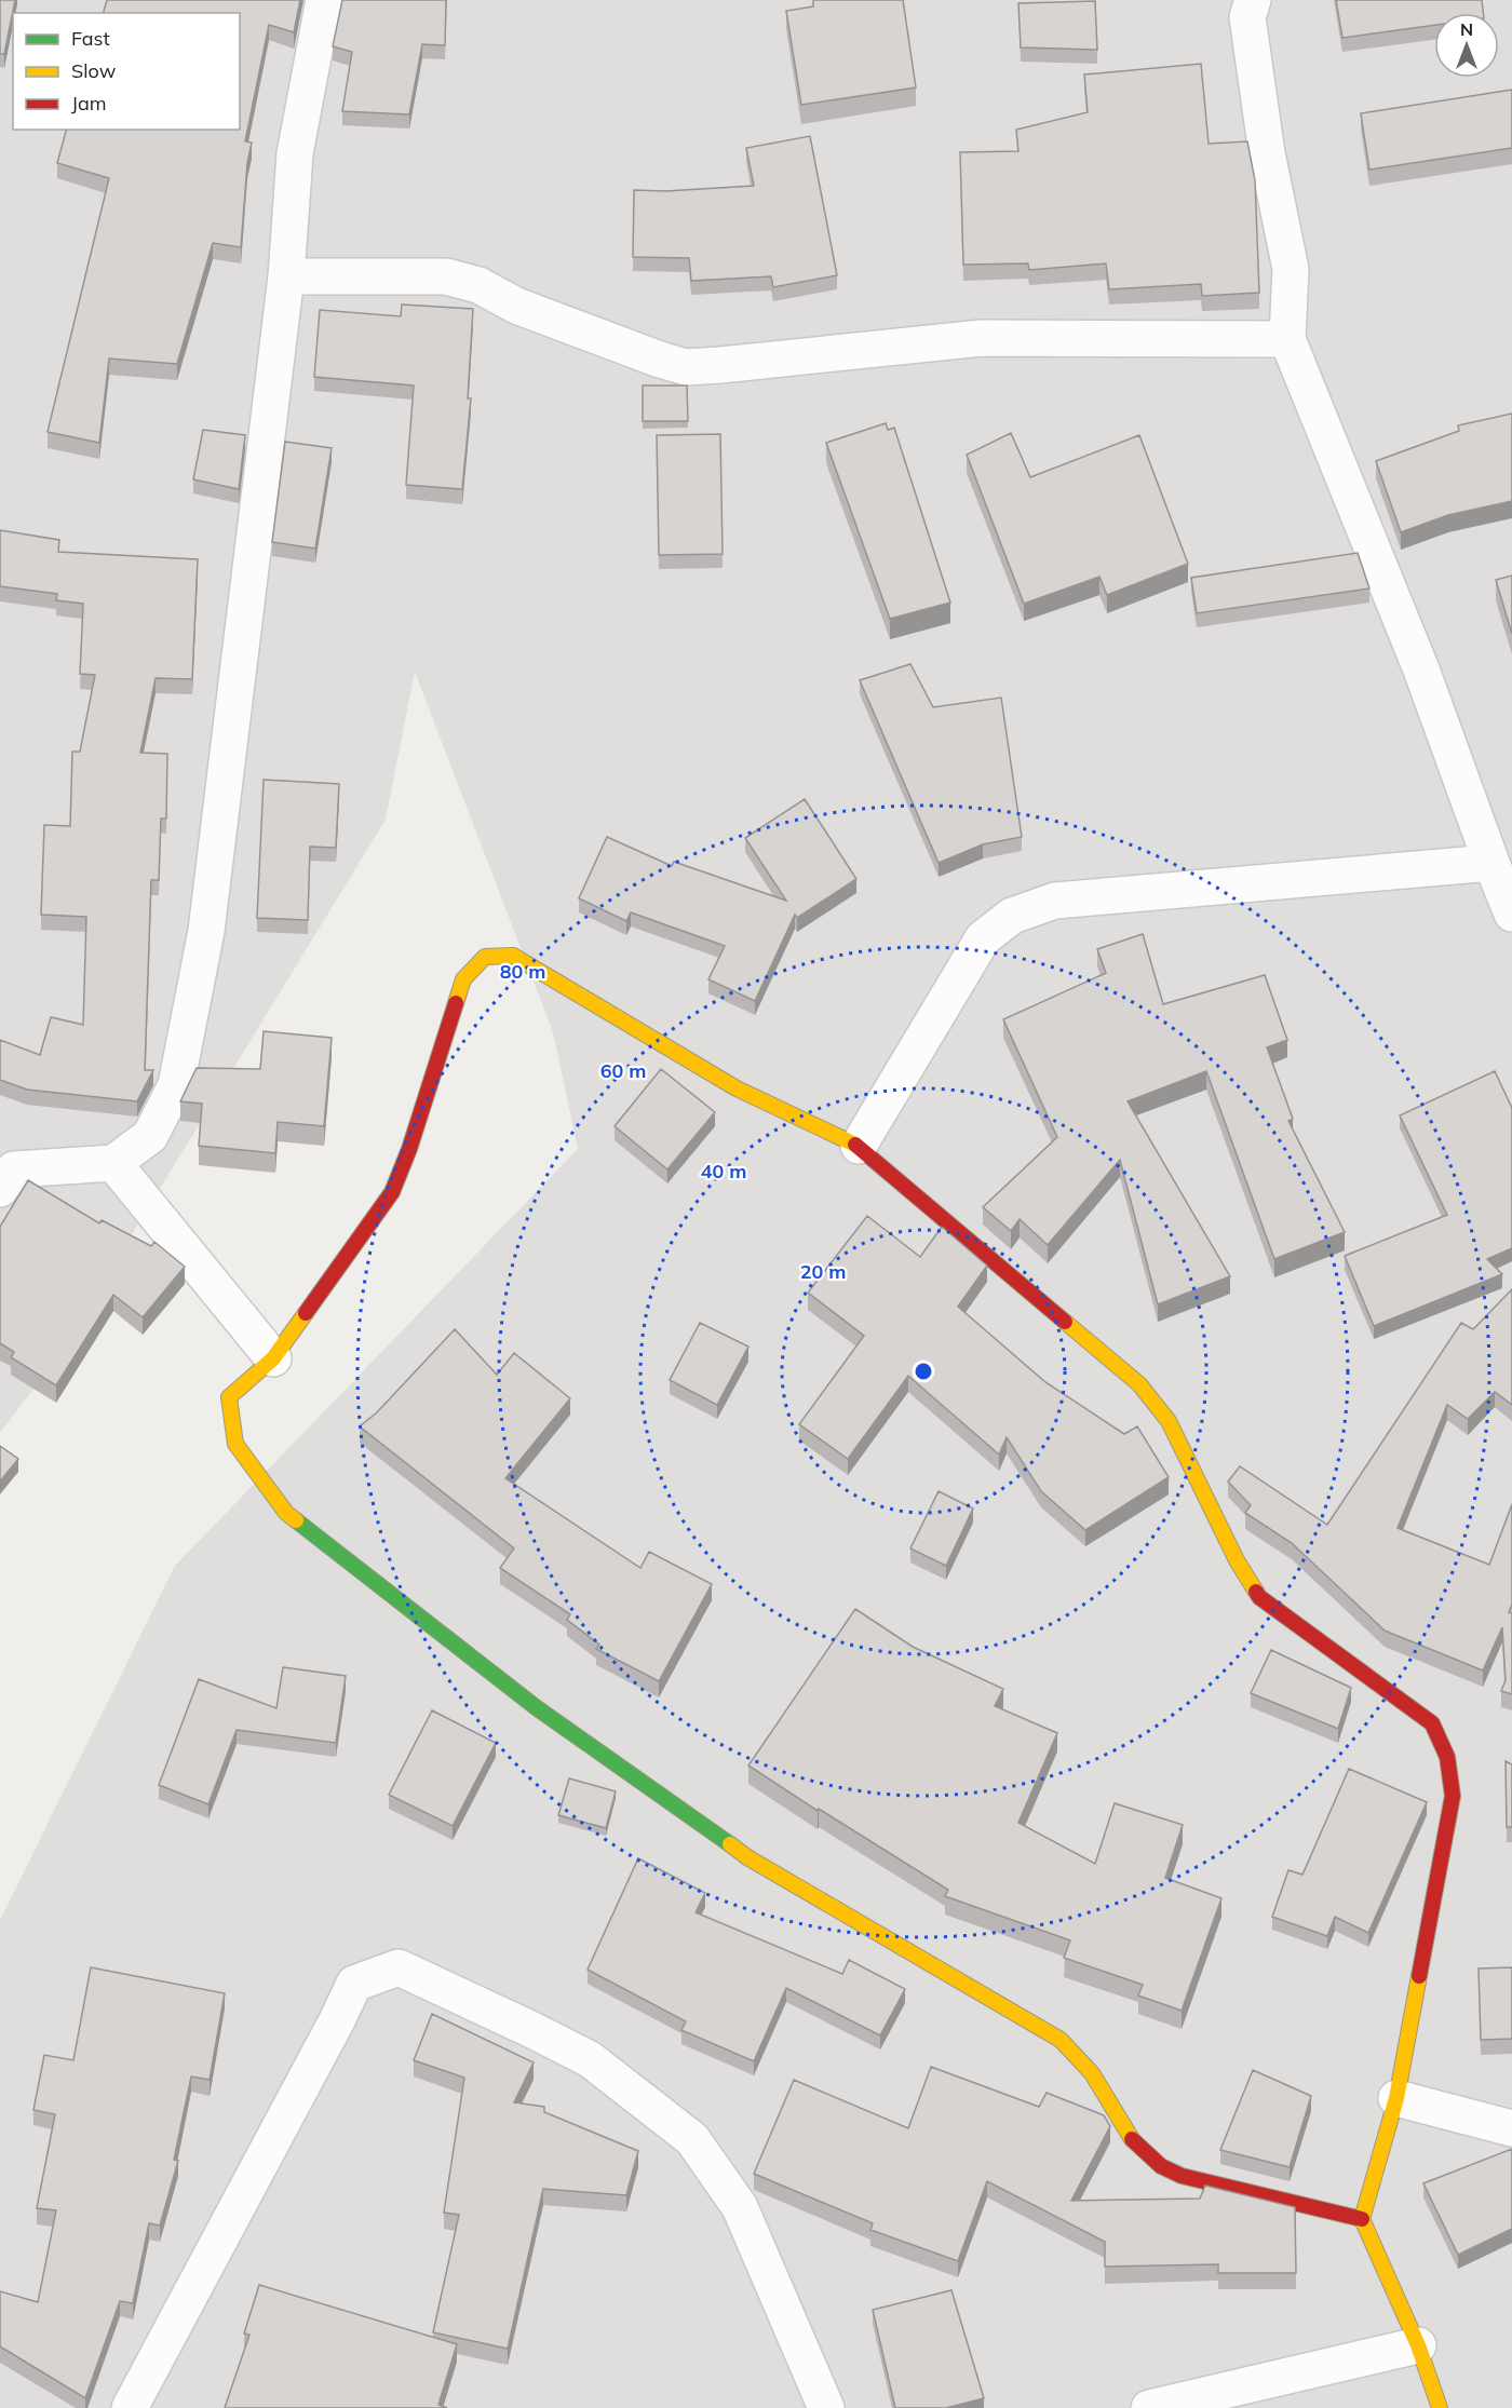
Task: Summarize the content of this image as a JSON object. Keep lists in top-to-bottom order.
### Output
{
  "legend": ["Fast", "Slow", "Jam"],
  "north": "top",
  "rings": [
    "80 m",
    "60 m",
    "40 m",
    "20 m"
  ]
}
